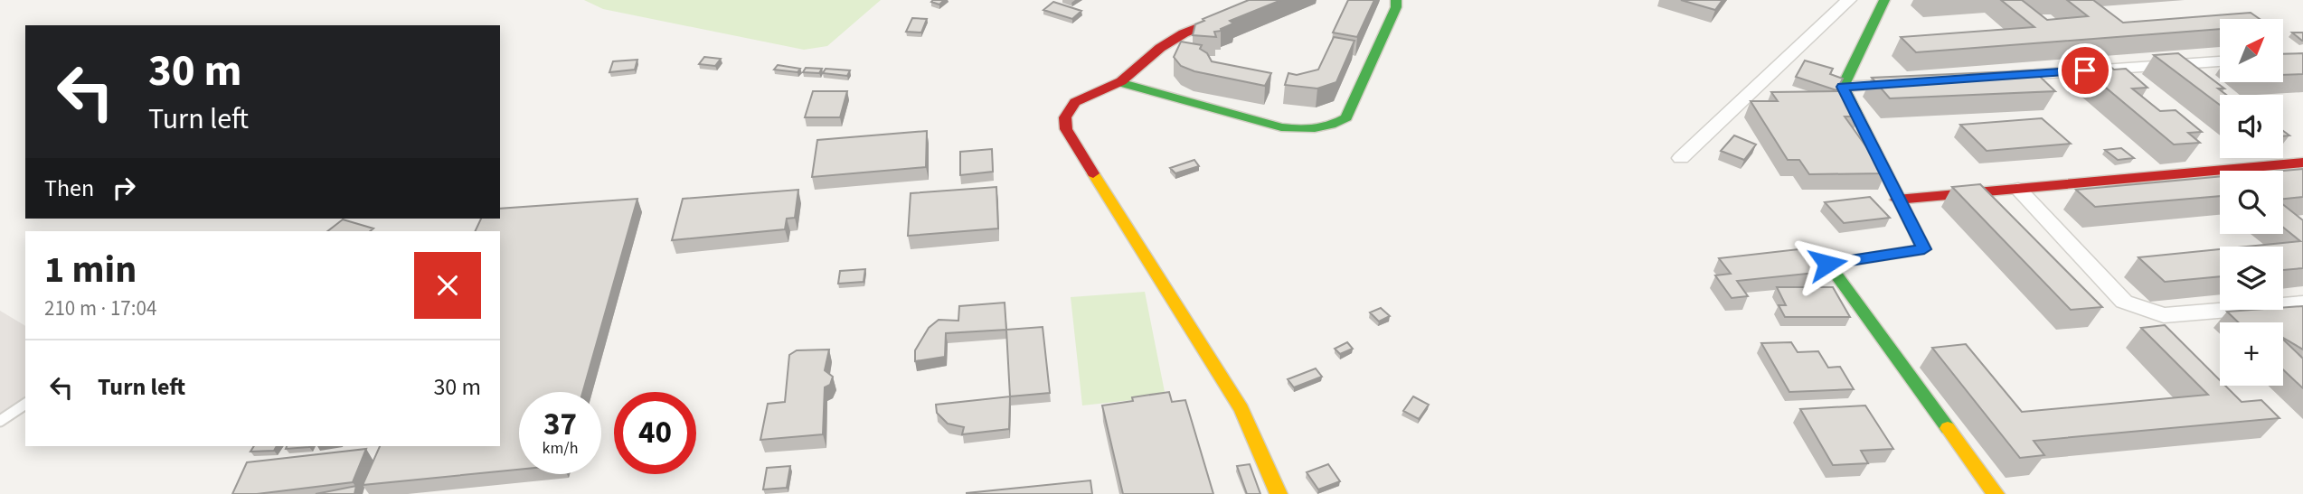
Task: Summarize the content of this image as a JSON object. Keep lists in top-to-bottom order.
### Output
{
  "north": "top right",
  "page": {
    "map_buttons": "+",
    "turn": ["30 m", "Turn left"],
    "then": "Then",
    "heading": ["1 min", "210 m · 17:04"],
    "list": [
      {
        "name": "Turn left",
        "value": "30 m"
      }
    ],
    "speed": "37 km/h",
    "limit": "40"
  }
}
